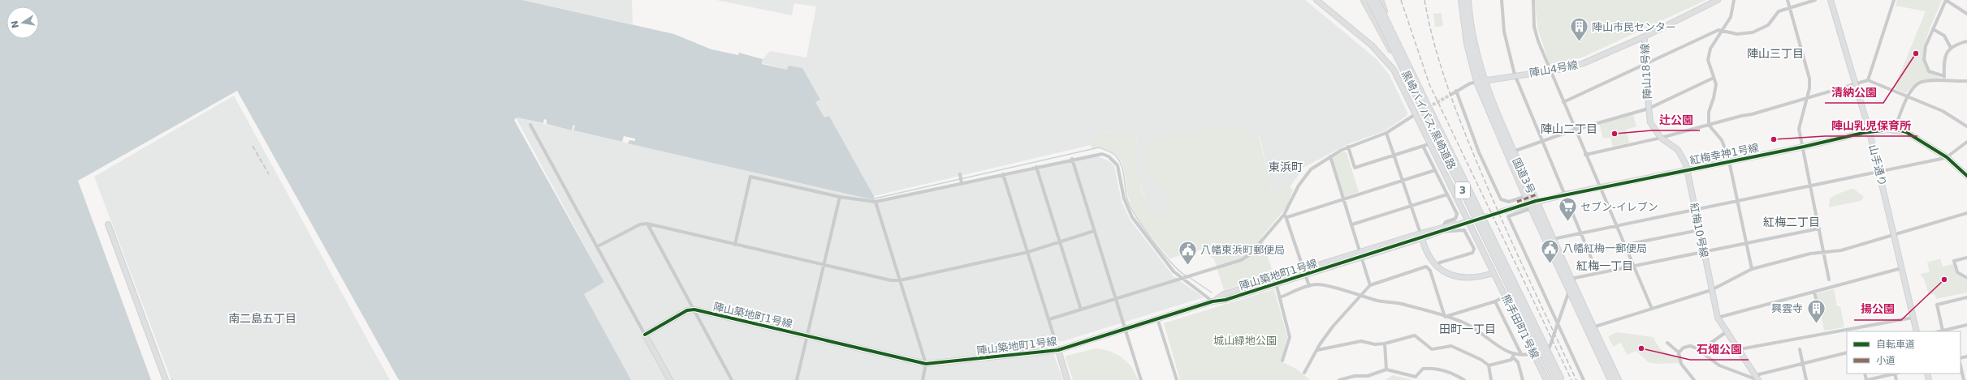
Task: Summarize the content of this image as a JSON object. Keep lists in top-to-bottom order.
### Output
{
  "streets": {
    "highway": ["黒崎バイパス;黒崎道路", "国道3号", "3"],
    "street": [
      "陣山4号線",
      "陣山18号線",
      "紅梅幸神1号線",
      "山手通り",
      "紅梅10号線",
      "陣山築地町1号線",
      "熊手田町1号線"
    ]
  },
  "crossings": [
    ["陣山4号線", "陣山18号線"],
    ["陣山4号線", "国道3号"],
    ["陣山18号線", "紅梅幸神1号線"],
    ["陣山18号線", "紅梅10号線"],
    ["紅梅幸神1号線", "山手通り"],
    ["紅梅幸神1号線", "国道3号"],
    ["紅梅幸神1号線", "紅梅10号線"]
  ],
  "districts": [
    "陣山三丁目",
    "陣山二丁目",
    "東浜町",
    "紅梅二丁目",
    "紅梅一丁目",
    "南二島五丁目",
    "田町一丁目"
  ],
  "parks": ["城山緑地公園"],
  "places": {
    "building": ["陣山市民センター", "興雲寺"],
    "other": [
      "清納公園",
      "辻公園",
      "陣山乳児保育所",
      "揚公園",
      "石畑公園"
    ],
    "supermarket": ["セブン-イレブン"],
    "public building": ["八幡紅梅一郵便局", "八幡東浜町郵便局"]
  },
  "legend": ["自転車道", "小道"],
  "north": "left"
}
